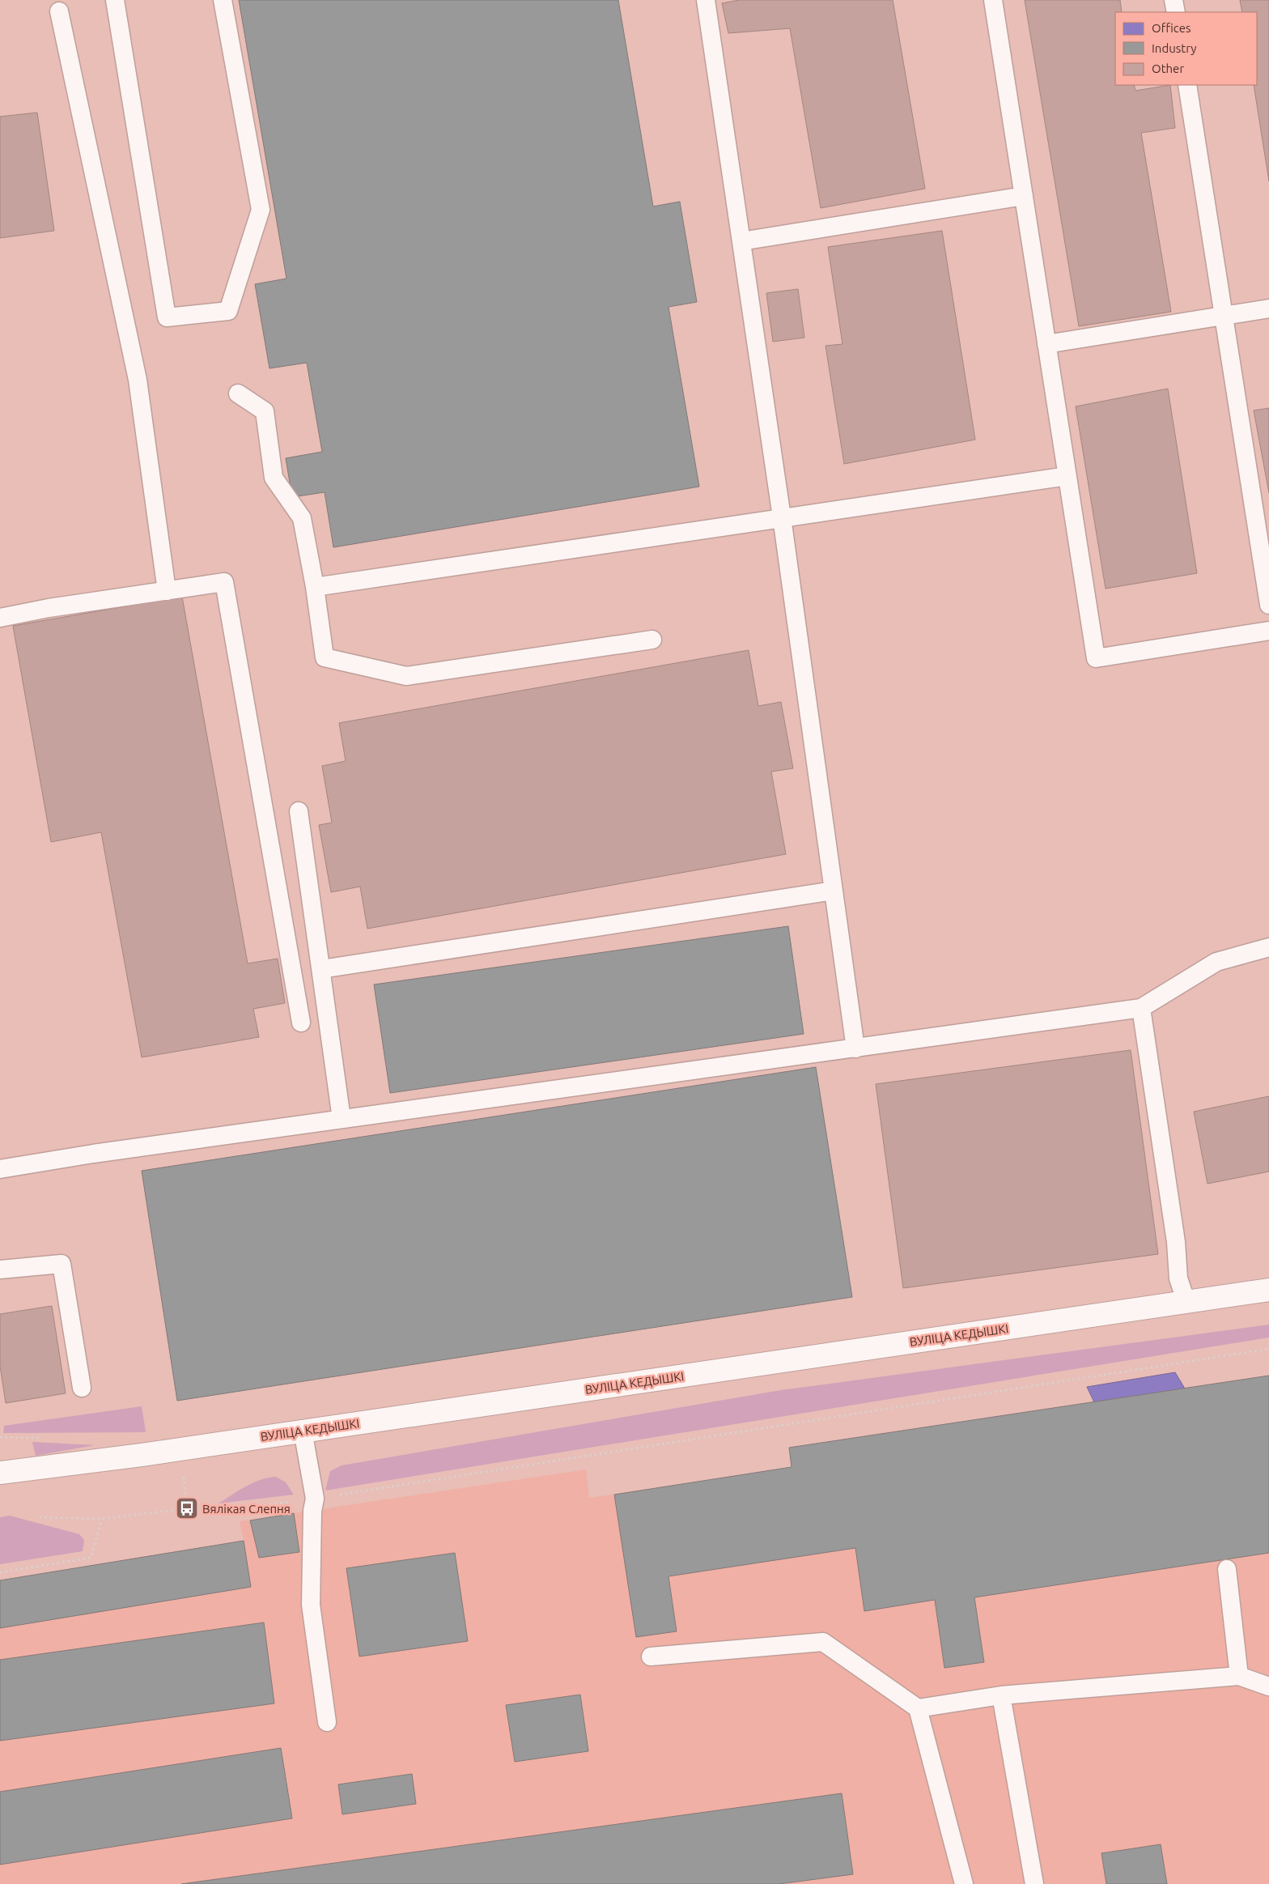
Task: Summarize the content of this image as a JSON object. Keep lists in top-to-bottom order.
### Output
{
  "streets": {
    "street": ["ВУЛІЦА КЕДЫШКІ"]
  },
  "places": {
    "bus stop": ["Вялікая Слепня"]
  },
  "legend": ["Offices", "Industry", "Other"]
}
